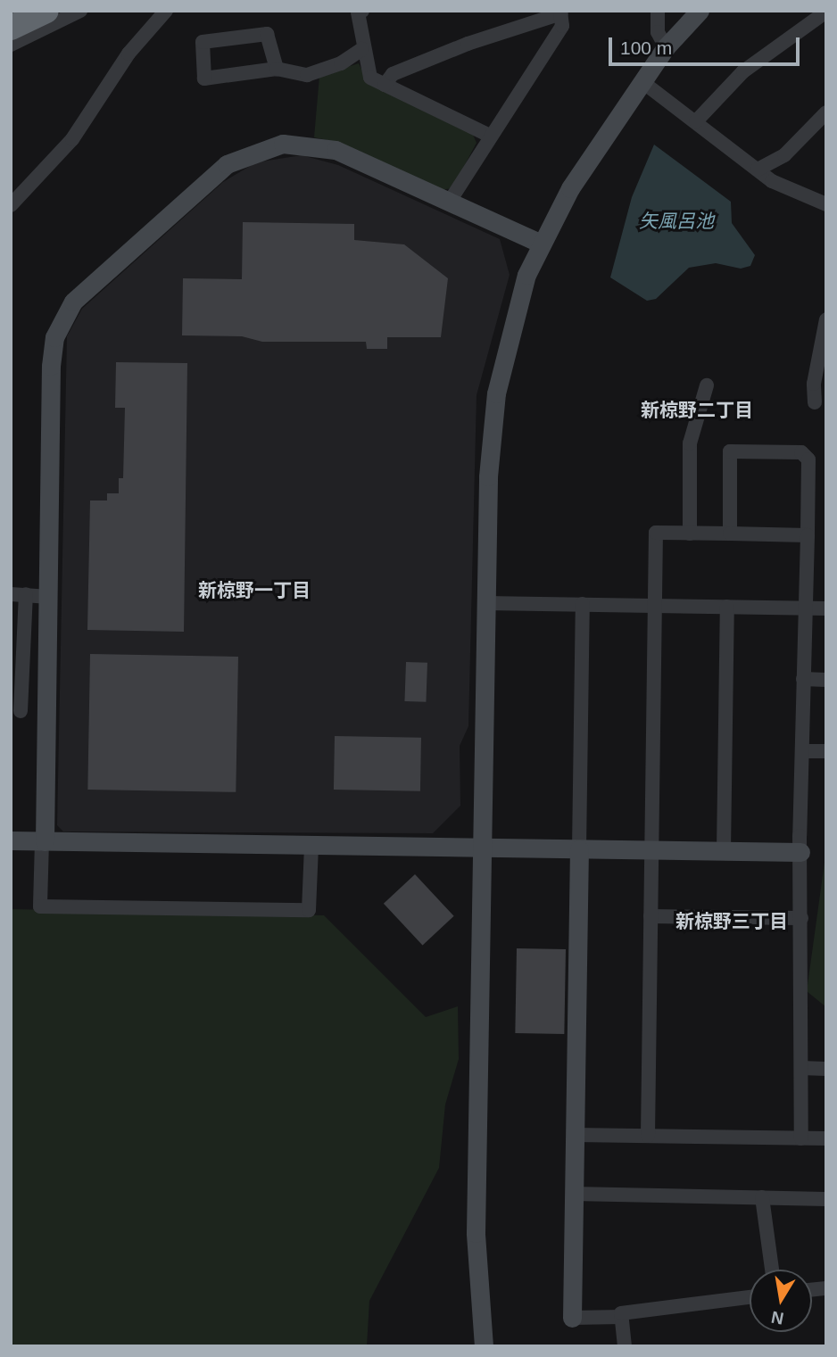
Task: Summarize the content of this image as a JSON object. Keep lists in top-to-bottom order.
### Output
{
  "districts": ["新椋野二丁目", "新椋野一丁目", "新椋野三丁目"],
  "water": ["矢風呂池"],
  "scale_bar": "100 m",
  "north": "bottom"
}
